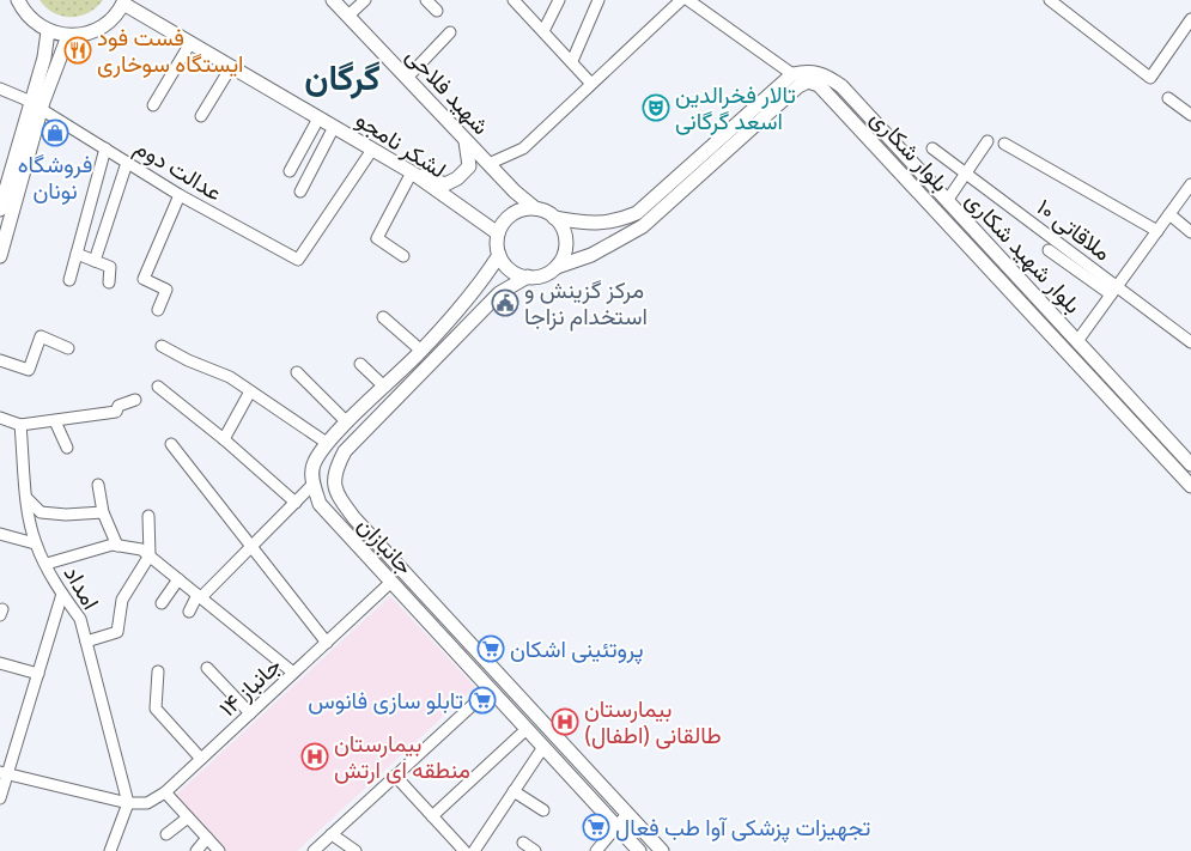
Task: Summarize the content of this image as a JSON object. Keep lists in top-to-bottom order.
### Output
{
  "streets": {
    "main road": [
      "شهید فلاحی",
      "لشکر نامجو",
      "بلوار شکاری",
      "بلوار شهید شکاری",
      "جانبازان"
    ],
    "street": [
      "عدالت دوم",
      "۱۰ ملاقاتی",
      "امداد",
      "جانباز ۱۴"
    ]
  },
  "crossings": [
    ["شهید فلاحی", "لشکر نامجو"],
    ["شهید فلاحی", "بلوار شکاری"],
    ["شهید فلاحی", "جانبازان"],
    ["لشکر نامجو", "بلوار شکاری"],
    ["لشکر نامجو", "عدالت دوم"],
    ["لشکر نامجو", "جانبازان"],
    ["بلوار شکاری", "جانبازان"],
    ["جانبازان", "جانباز ۱۴"],
    ["امداد", "جانباز ۱۴"]
  ],
  "districts": ["گرگان"],
  "places": {
    "restaurant": ["فست فود ایستگاه سوخاری"],
    "theatre": ["تالار فخرالدین اسعد گرگانی"],
    "shop": ["فروشگاه نونان"],
    "public building": ["مرکز گزینش و استخدام نزاجا"],
    "supermarket": ["پروتئینی اشکان", "تابلو سازی فانوس", "تجهیزات پزشکی آوا طب فعال"],
    "hospital": ["بیمارستان طالقانی (اطفال)", "بیمارستان منطقه ای ارتش"]
  }
}
